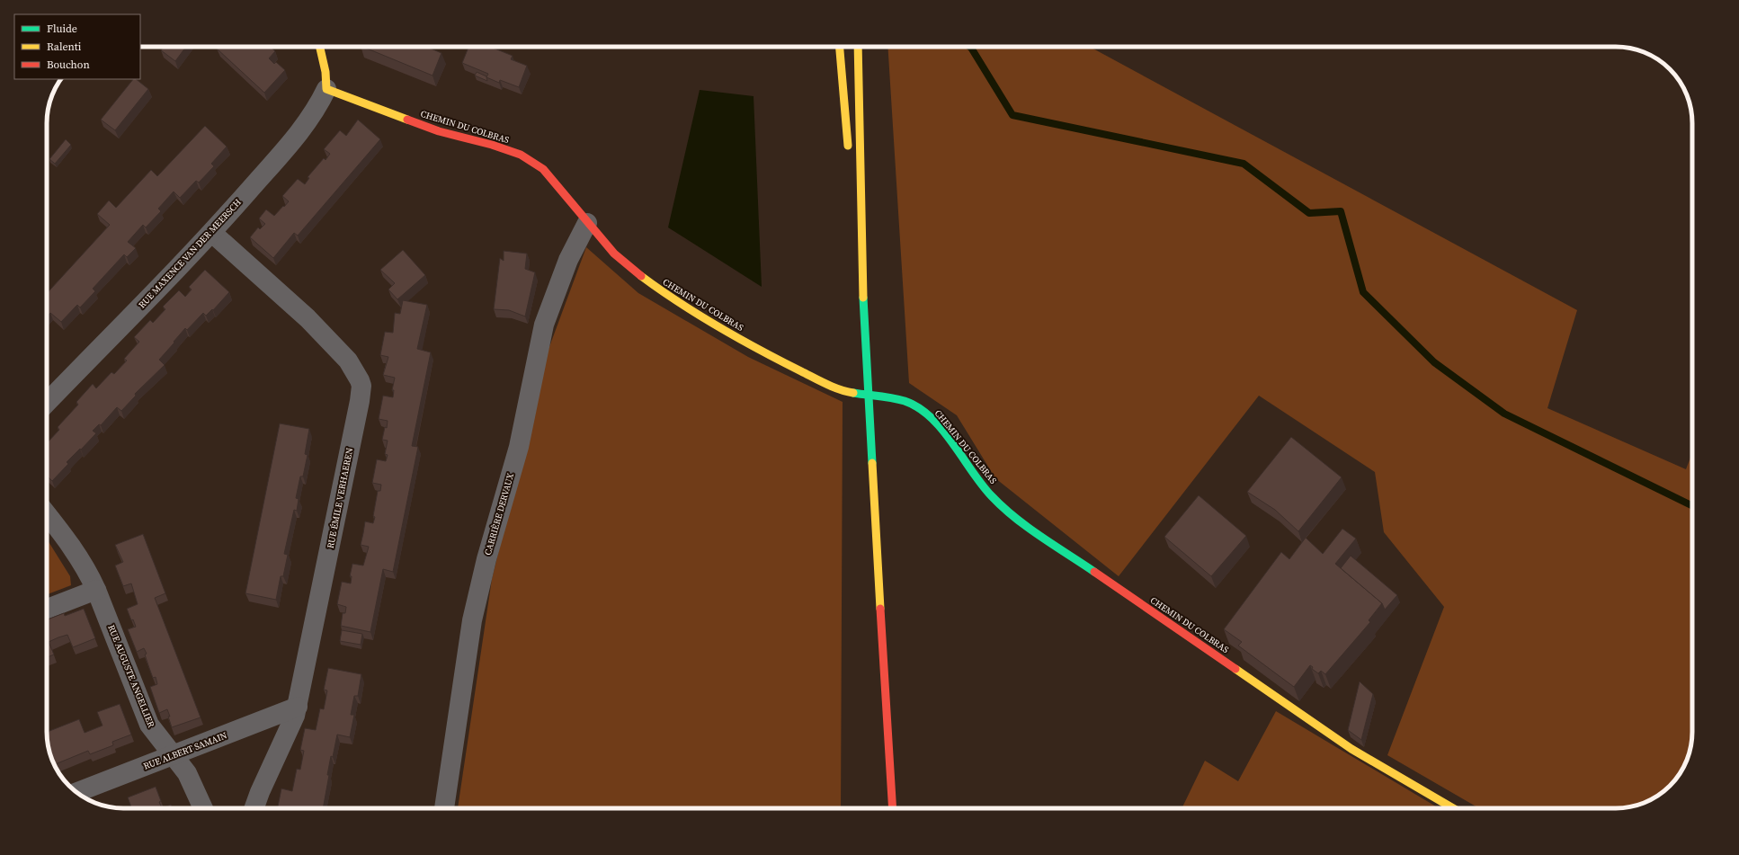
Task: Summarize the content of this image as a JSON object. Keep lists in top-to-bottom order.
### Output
{
  "streets": {
    "street": [
      "CHEMIN DU COLBRAS",
      "RUE MAXENCE VAN DER MEERSCH",
      "RUE ÉMILE VERHAEREN",
      "CARRIÈRE DERVAUX",
      "RUE AUGUSTE ANGELLIER",
      "RUE ALBERT SAMAIN"
    ]
  },
  "crossings": [
    ["CHEMIN DU COLBRAS", "RUE MAXENCE VAN DER MEERSCH"],
    ["CHEMIN DU COLBRAS", "CARRIÈRE DERVAUX"],
    ["RUE MAXENCE VAN DER MEERSCH", "RUE ÉMILE VERHAEREN"],
    ["RUE ÉMILE VERHAEREN", "RUE ALBERT SAMAIN"],
    ["RUE AUGUSTE ANGELLIER", "RUE ALBERT SAMAIN"]
  ],
  "legend": ["Fluide", "Ralenti", "Bouchon"]
}
